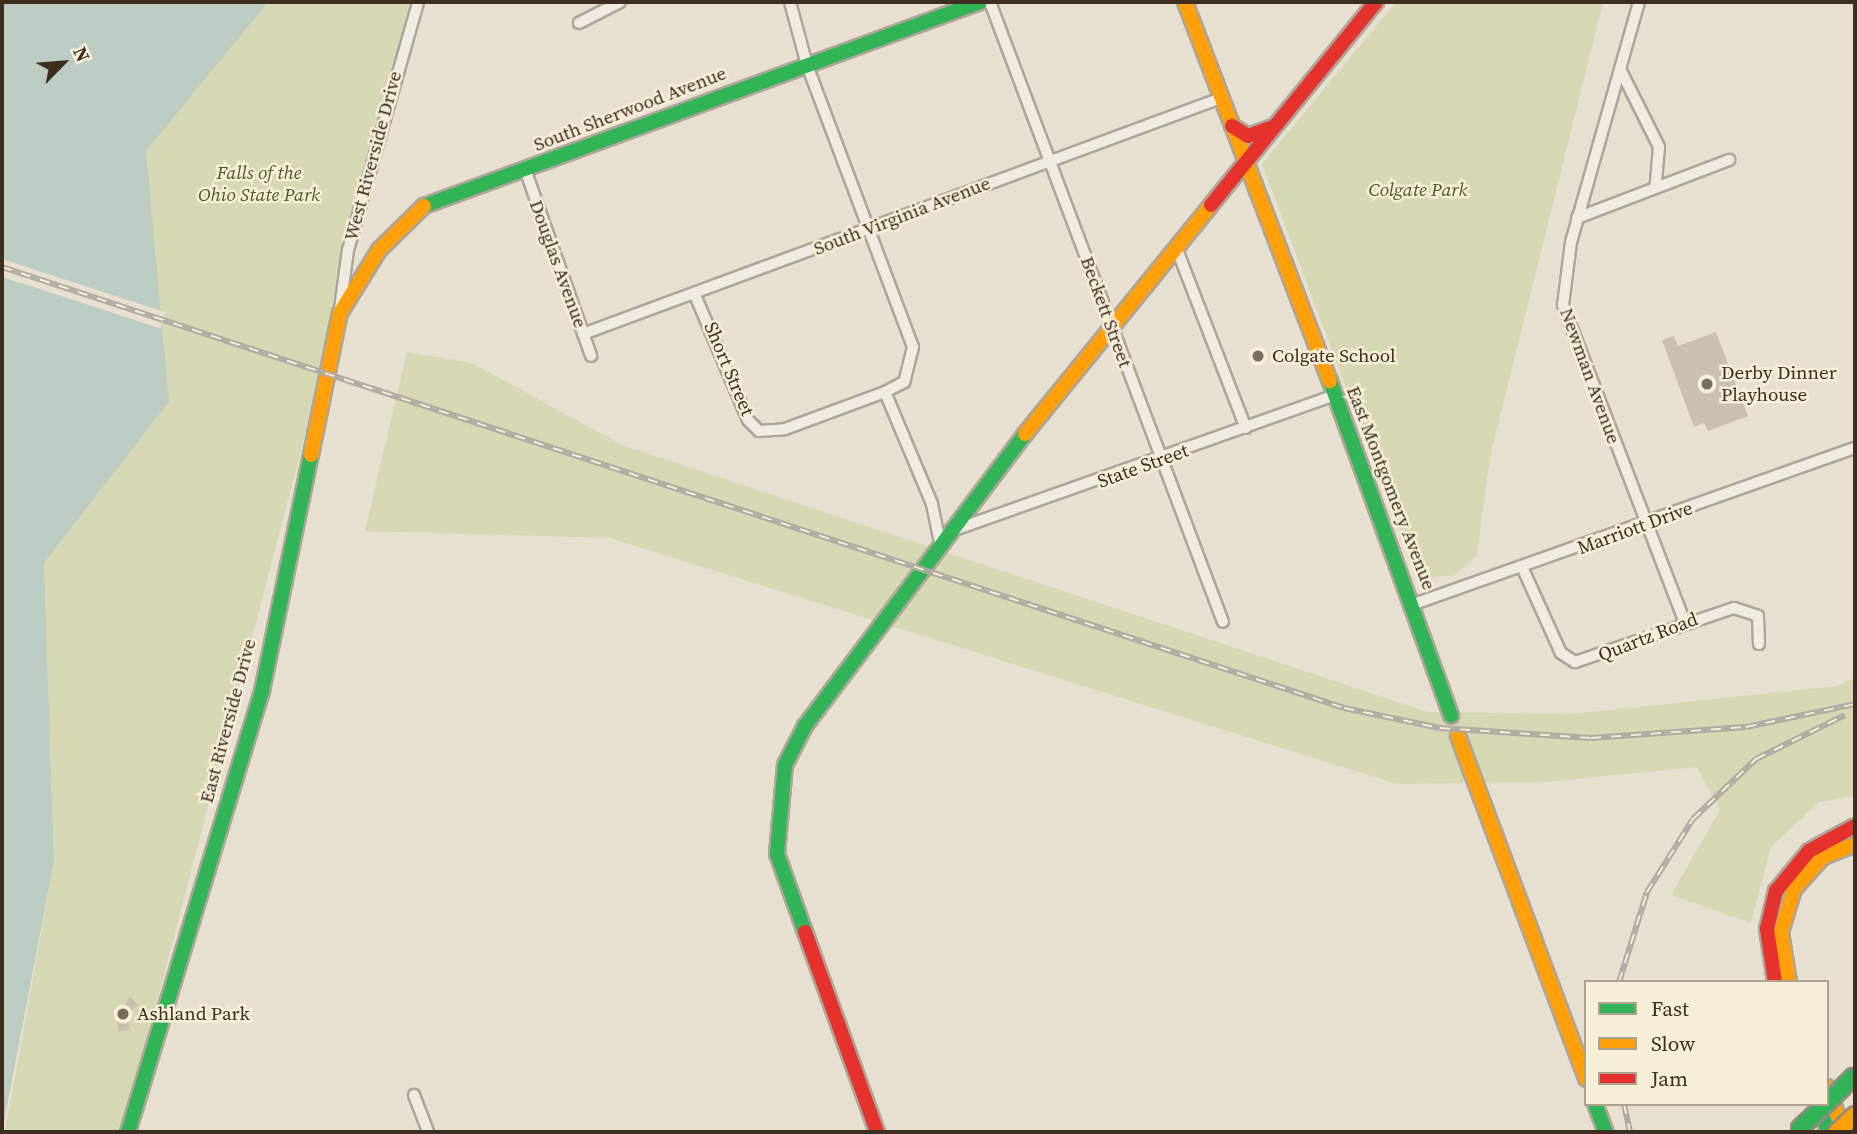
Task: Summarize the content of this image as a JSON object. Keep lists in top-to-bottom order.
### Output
{
  "streets": {
    "main road": ["South Sherwood Avenue", "East Montgomery Avenue", "East Riverside Drive"],
    "street": [
      "West Riverside Drive",
      "South Virginia Avenue",
      "Douglas Avenue",
      "Beckett Street",
      "Short Street",
      "Newman Avenue",
      "State Street",
      "Marriott Drive",
      "Quartz Road"
    ]
  },
  "crossings": [
    ["South Sherwood Avenue", "West Riverside Drive"],
    ["South Sherwood Avenue", "Douglas Avenue"],
    ["South Sherwood Avenue", "East Riverside Drive"],
    ["West Riverside Drive", "East Riverside Drive"],
    ["South Virginia Avenue", "Douglas Avenue"],
    ["South Virginia Avenue", "Beckett Street"],
    ["South Virginia Avenue", "Short Street"],
    ["South Virginia Avenue", "East Montgomery Avenue"],
    ["Beckett Street", "State Street"],
    ["Newman Avenue", "Marriott Drive"],
    ["Newman Avenue", "Quartz Road"],
    ["State Street", "East Montgomery Avenue"],
    ["East Montgomery Avenue", "Marriott Drive"],
    ["Marriott Drive", "Quartz Road"]
  ],
  "parks": ["Falls of the Ohio State Park", "Colgate Park"],
  "places": ["Colgate School", "Derby Dinner Playhouse", "Ashland Park"],
  "legend": ["Fast", "Slow", "Jam"],
  "north": "top right"
}
